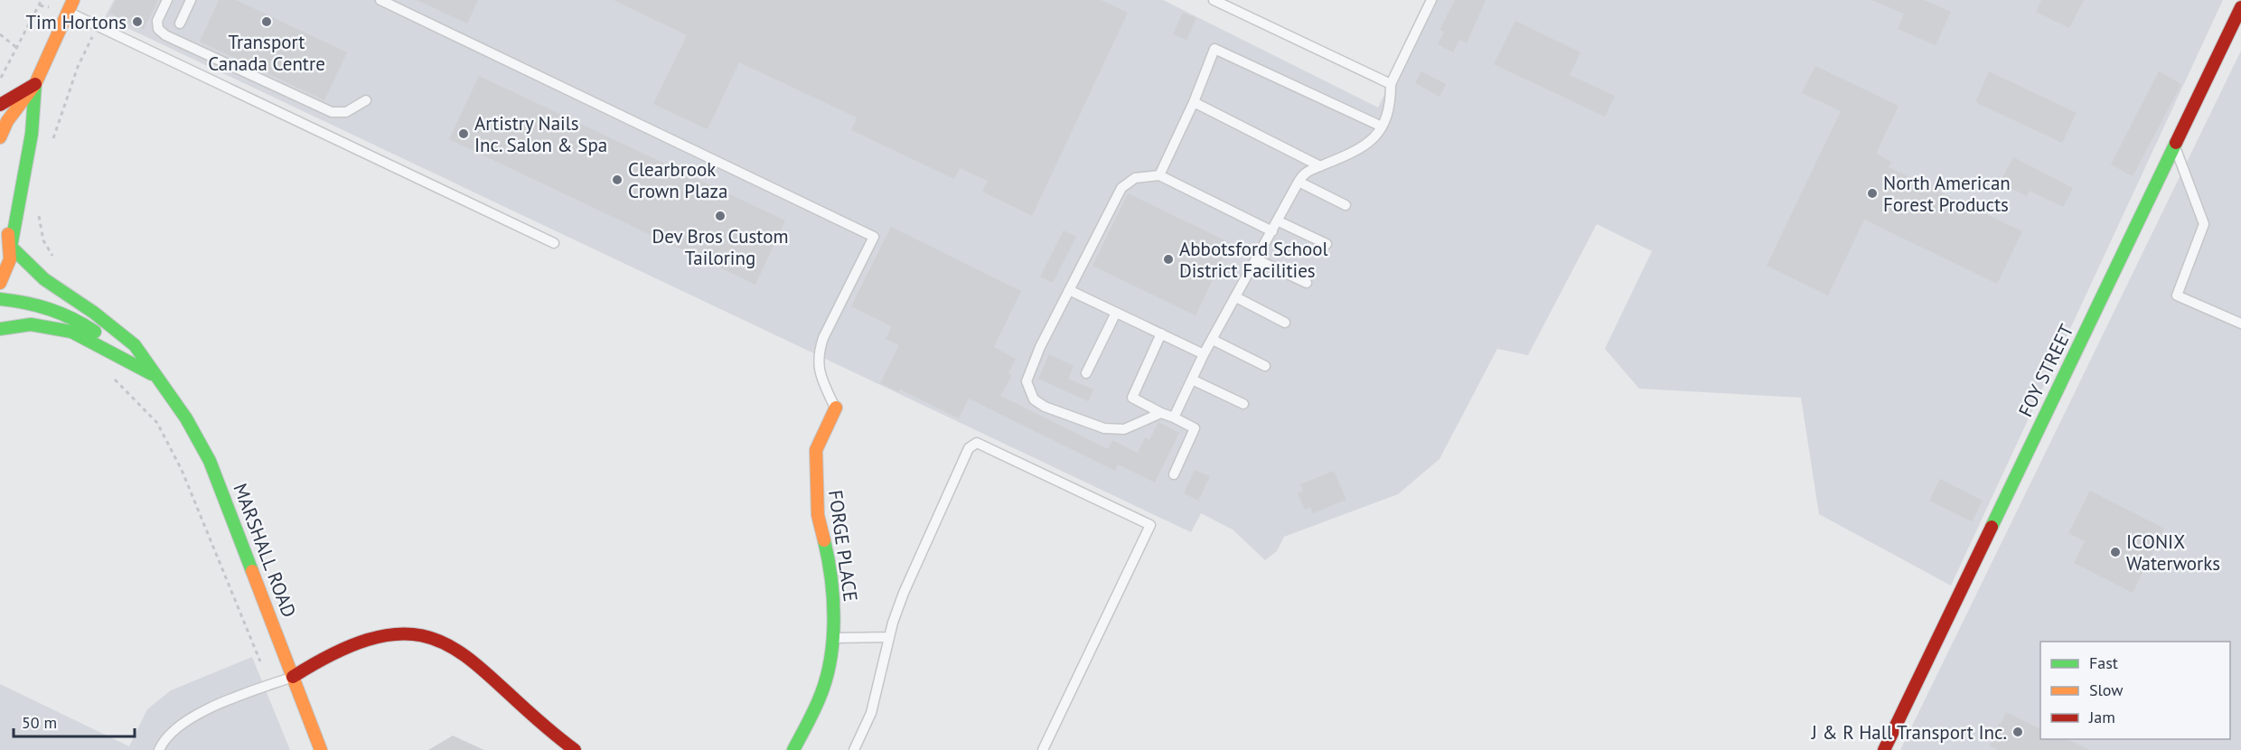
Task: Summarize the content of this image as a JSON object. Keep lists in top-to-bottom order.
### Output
{
  "streets": {
    "main road": ["FOY STREET", "FORGE PLACE", "MARSHALL ROAD"]
  },
  "places": [
    "Tim Hortons",
    "Transport Canada Centre",
    "Artistry Nails Inc. Salon & Spa",
    "Clearbrook Crown Plaza",
    "North American Forest Products",
    "Dev Bros Custom Tailoring",
    "Abbotsford School District Facilities",
    "ICONIX Waterworks",
    "J & R Hall Transport Inc."
  ],
  "legend": ["Fast", "Slow", "Jam"],
  "scale_bar": "50 m"
}
